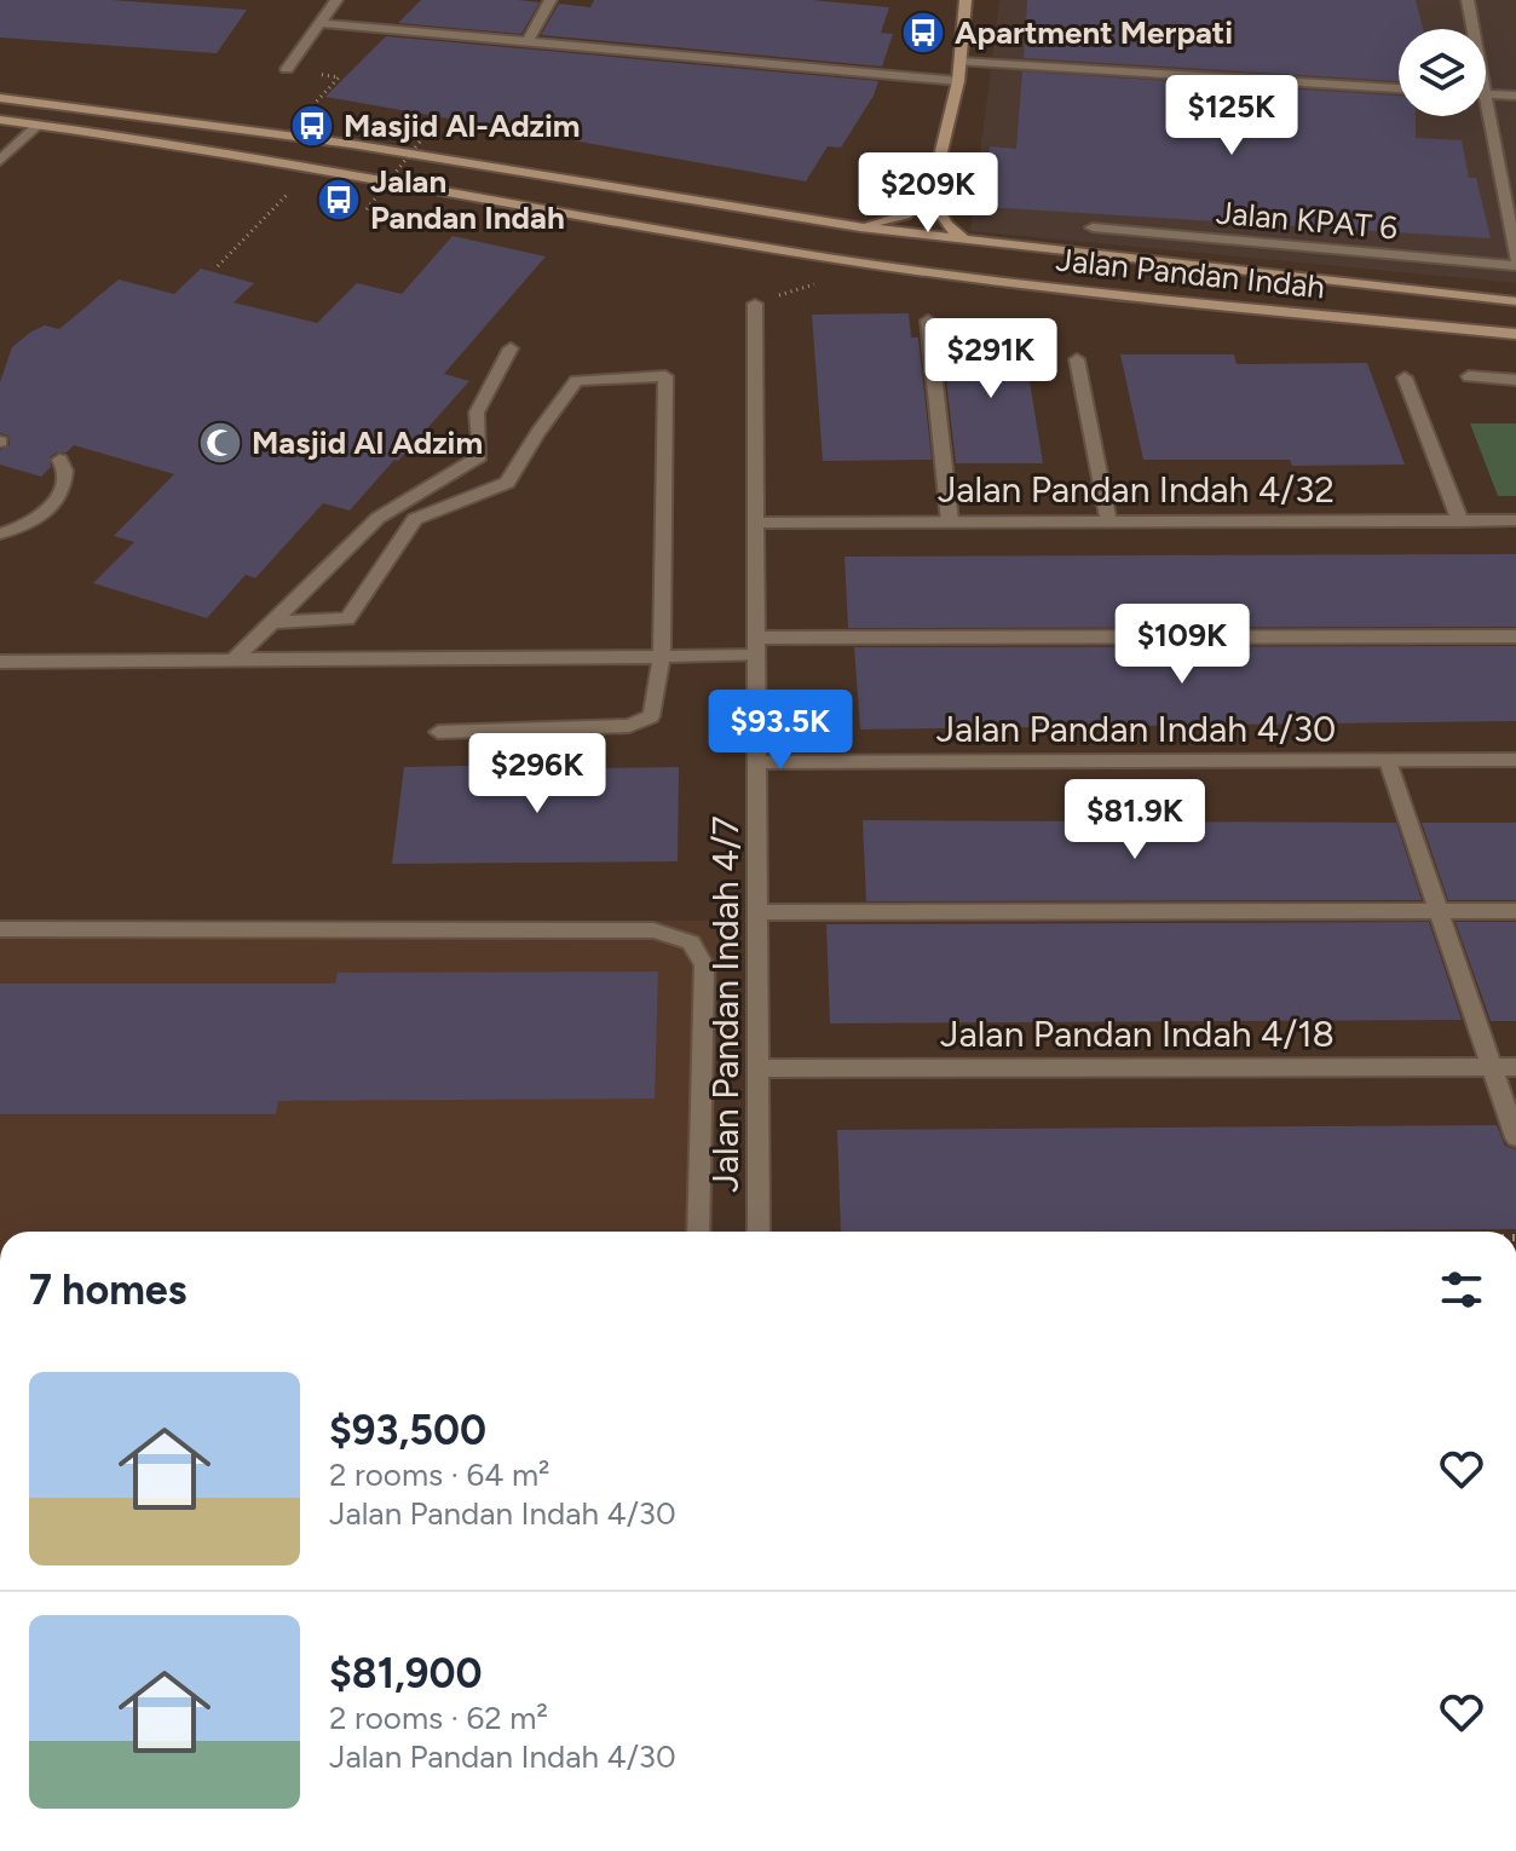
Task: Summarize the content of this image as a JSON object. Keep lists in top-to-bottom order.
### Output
{
  "streets": {
    "main road": ["Jalan Pandan Indah"],
    "street": [
      "Jalan KPAT 6",
      "Jalan Pandan Indah 4/32",
      "Jalan Pandan Indah 4/30",
      "Jalan Pandan Indah 4/7",
      "Jalan Pandan Indah 4/18"
    ]
  },
  "crossings": [
    ["Jalan Pandan Indah 4/32", "Jalan Pandan Indah 4/7"],
    ["Jalan Pandan Indah 4/30", "Jalan Pandan Indah 4/7"],
    ["Jalan Pandan Indah 4/7", "Jalan Pandan Indah 4/18"]
  ],
  "places": {
    "bus stop": ["Apartment Merpati", "Masjid Al-Adzim", "Jalan Pandan Indah"],
    "mosque": ["Masjid Al Adzim"]
  },
  "page": {
    "price": [
      "$125K",
      "$209K",
      "$291K",
      "$109K",
      "$93.5K",
      "$296K",
      "$81.9K"
    ],
    "heading": "7 homes",
    "list": [
      {
        "name": "$93,500",
        "note": "2 rooms · 64 m² · Jalan Pandan Indah 4/30"
      },
      {
        "name": "$81,900",
        "note": "2 rooms · 62 m² · Jalan Pandan Indah 4/30"
      }
    ]
  }
}
